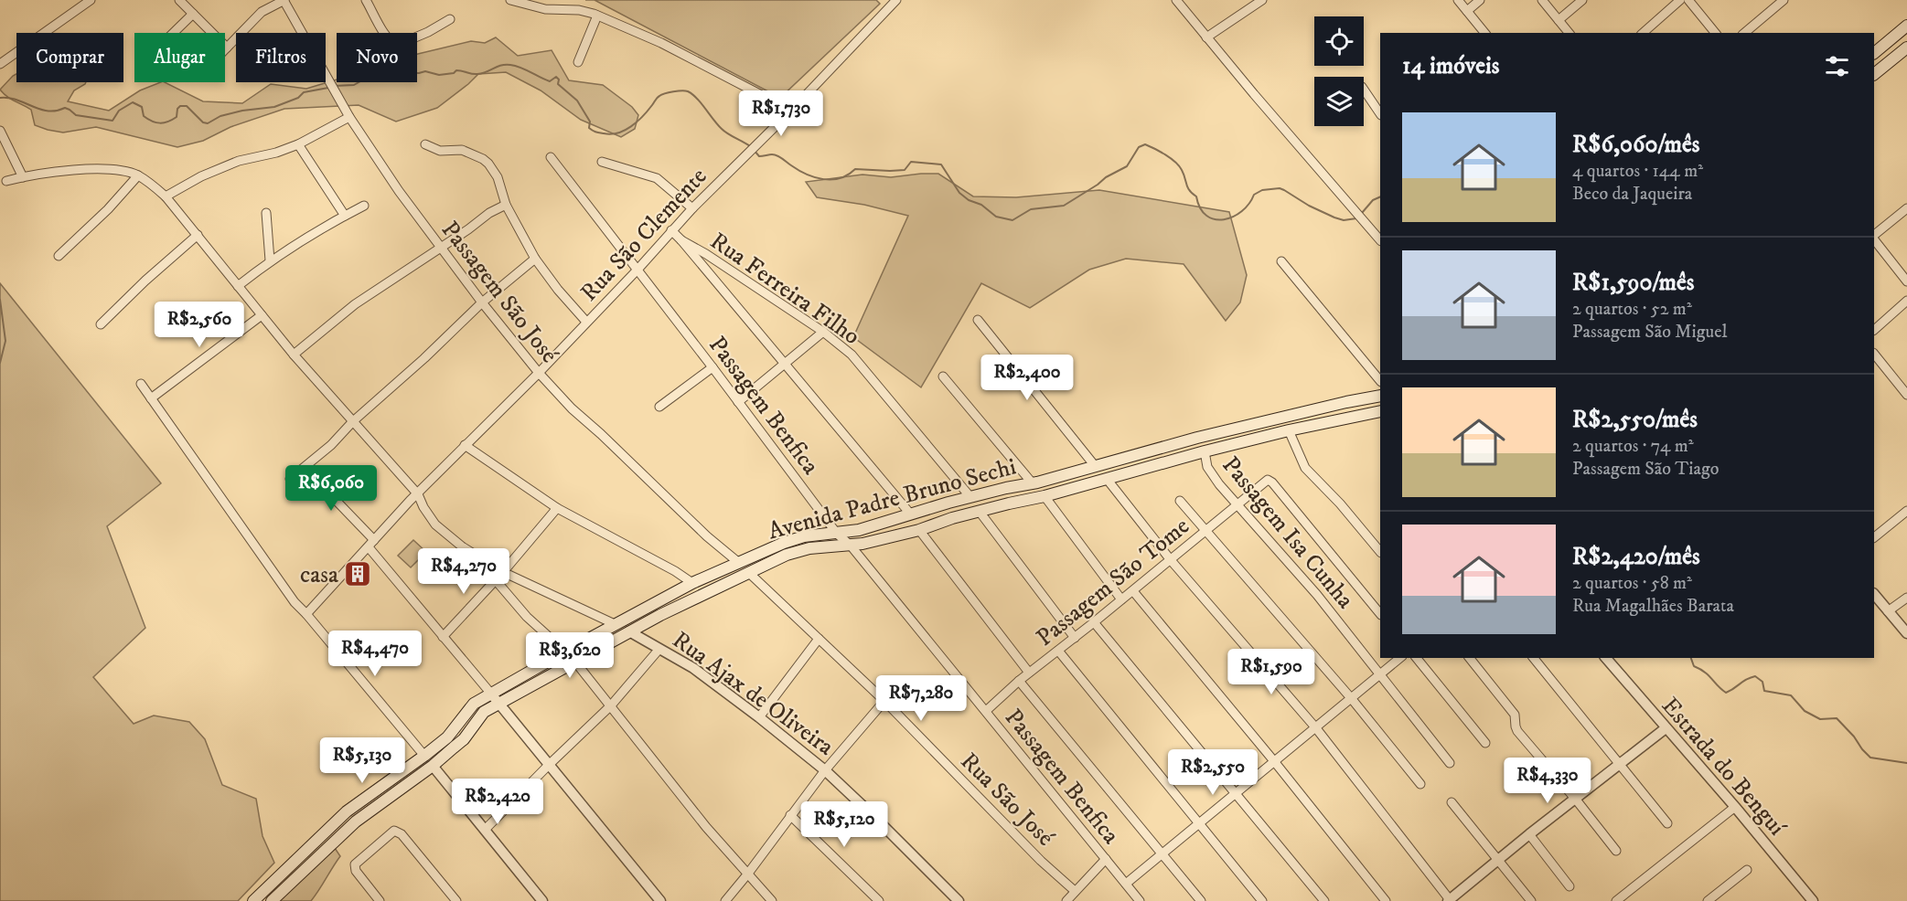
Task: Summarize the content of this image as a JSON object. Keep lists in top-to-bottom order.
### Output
{
  "streets": {
    "main road": ["Avenida Padre Bruno Sechi", "Rua Ajax de Oliveira"],
    "street": [
      "Rua São Clemente",
      "Rua Ferreira Filho",
      "Passagem São José",
      "Passagem Benfica",
      "Passagem Isa Cunha",
      "Passagem São Tome",
      "Estrada do Benguí",
      "Rua São José"
    ]
  },
  "crossings": [
    ["Rua São Clemente", "Passagem São José"],
    ["Rua São Clemente", "Passagem Benfica"],
    ["Rua São Clemente", "Rua Ajax de Oliveira"],
    ["Rua Ferreira Filho", "Avenida Padre Bruno Sechi"],
    ["Passagem São José", "Avenida Padre Bruno Sechi"],
    ["Passagem Benfica", "Avenida Padre Bruno Sechi"],
    ["Passagem Benfica", "Passagem São Tome"],
    ["Avenida Padre Bruno Sechi", "Passagem Isa Cunha"],
    ["Avenida Padre Bruno Sechi", "Rua Ajax de Oliveira"],
    ["Avenida Padre Bruno Sechi", "Rua São José"],
    ["Passagem Isa Cunha", "Passagem São Tome"]
  ],
  "places": {
    "building": ["casa"]
  },
  "page": {
    "chip": [
      "Comprar",
      "Alugar",
      "Filtros",
      "Novo"
    ],
    "heading": "14 imóveis",
    "price": [
      "R$1,730",
      "R$2,560",
      "R$2,400",
      "R$6,060",
      "R$4,270",
      "R$4,470",
      "R$3,620",
      "R$1,590",
      "R$7,280",
      "R$5,130",
      "R$2,550",
      "R$4,330",
      "R$2,420",
      "R$5,120"
    ],
    "list": [
      {
        "name": "R$6,060/mês",
        "note": "4 quartos · 144 m² · Beco da Jaqueira"
      },
      {
        "name": "R$1,590/mês",
        "note": "2 quartos · 52 m² · Passagem São Miguel"
      },
      {
        "name": "R$2,550/mês",
        "note": "2 quartos · 74 m² · Passagem São Tiago"
      },
      {
        "name": "R$2,420/mês",
        "note": "2 quartos · 58 m² · Rua Magalhães Barata"
      }
    ]
  }
}
